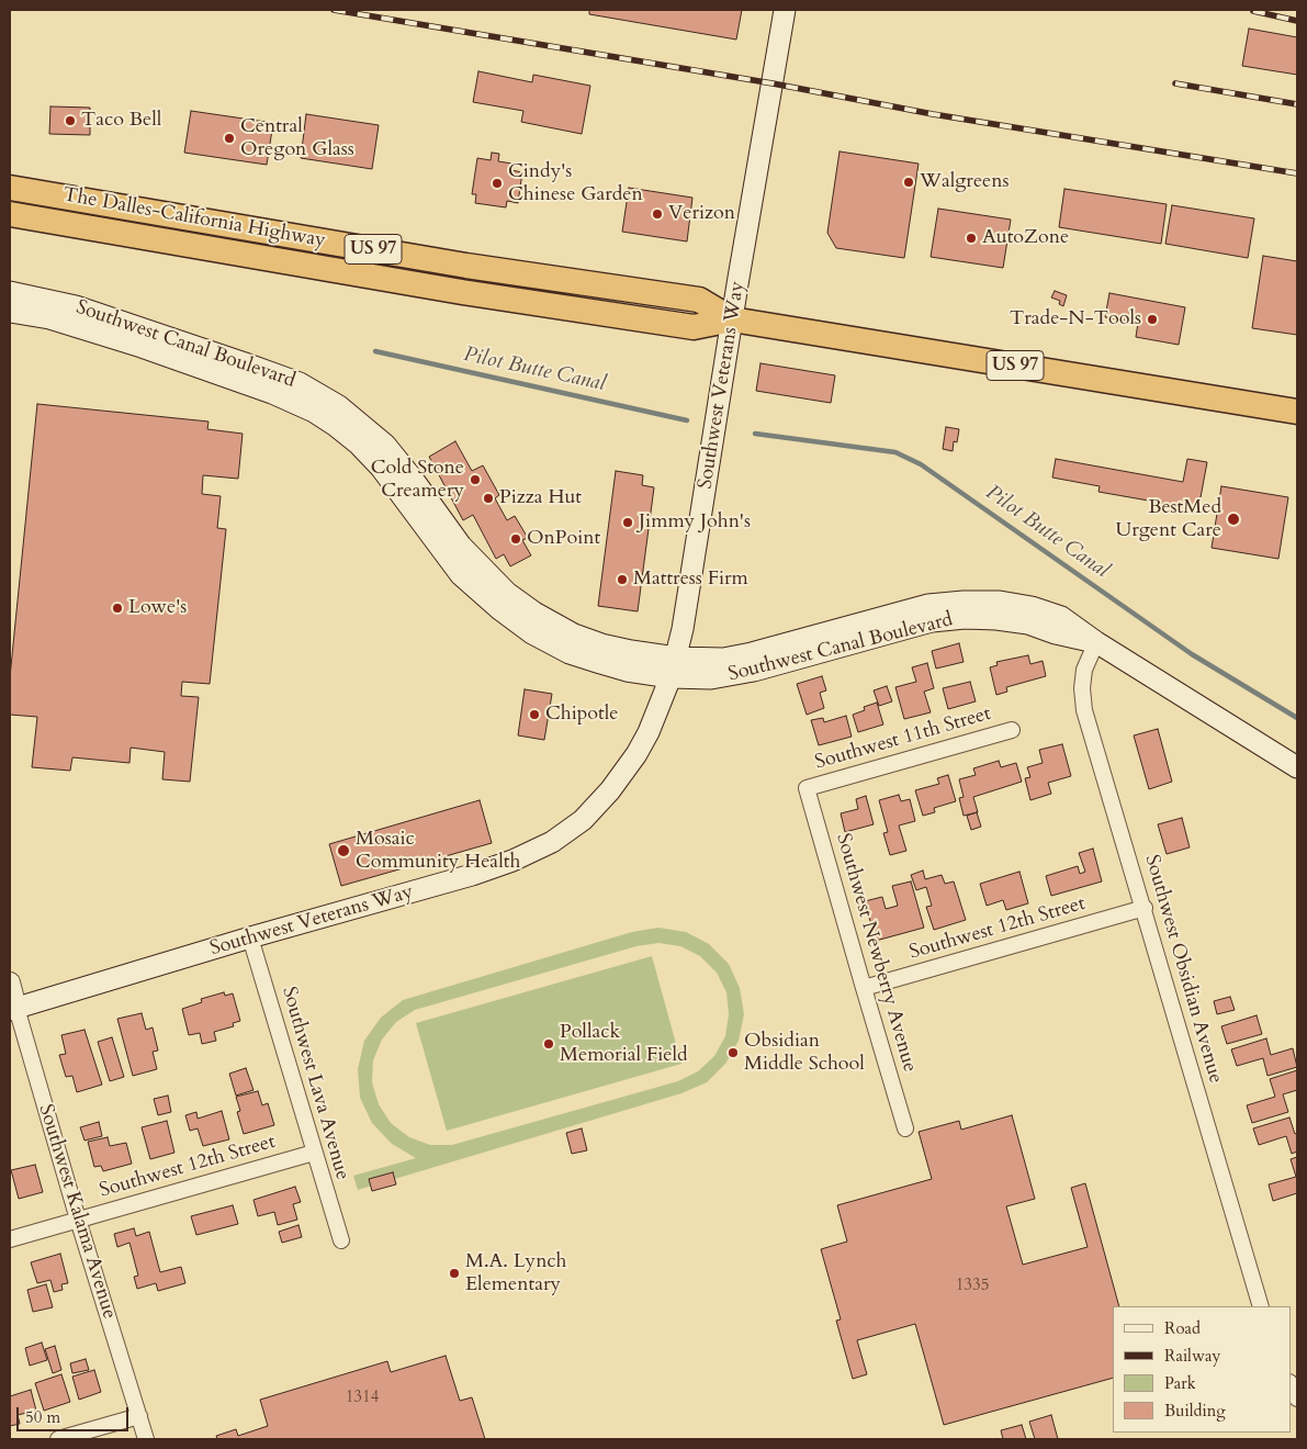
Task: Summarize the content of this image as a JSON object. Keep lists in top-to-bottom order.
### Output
{
  "streets": {
    "highway": ["The Dalles-California Highway", "US 97"],
    "main road": ["Southwest Canal Boulevard", "Southwest Veterans Way"],
    "street": [
      "Southwest 11th Street",
      "Southwest 12th Street",
      "Southwest Newberry Avenue",
      "Southwest Obsidian Avenue",
      "Southwest Lava Avenue",
      "Southwest Kalama Avenue"
    ]
  },
  "crossings": [
    ["The Dalles-California Highway", "Southwest Veterans Way"],
    ["Southwest Canal Boulevard", "Southwest Veterans Way"],
    ["Southwest Canal Boulevard", "Southwest Obsidian Avenue"],
    ["Southwest Veterans Way", "Southwest Lava Avenue"],
    ["Southwest Veterans Way", "Southwest Kalama Avenue"],
    ["Southwest 11th Street", "Southwest Newberry Avenue"],
    ["Southwest 12th Street", "Southwest Newberry Avenue"],
    ["Southwest 12th Street", "Southwest Obsidian Avenue"],
    ["Southwest 12th Street", "Southwest Lava Avenue"],
    ["Southwest 12th Street", "Southwest Kalama Avenue"]
  ],
  "water": ["Pilot Butte Canal"],
  "places": [
    "Taco Bell",
    "Central Oregon Glass",
    "Walgreens",
    "Cindy's Chinese Garden",
    "Verizon",
    "AutoZone",
    "Trade-N-Tools",
    "Cold Stone Creamery",
    "Pizza Hut",
    "BestMed Urgent Care",
    "Jimmy John's",
    "OnPoint",
    "Mattress Firm",
    "Lowe's",
    "Chipotle",
    "Mosaic Community Health",
    "Pollack Memorial Field",
    "Obsidian Middle School",
    "M.A. Lynch Elementary"
  ],
  "house_numbers": ["1335", "1314"],
  "legend": [
    "Road",
    "Railway",
    "Park",
    "Building"
  ],
  "scale_bar": "50 m"
}
